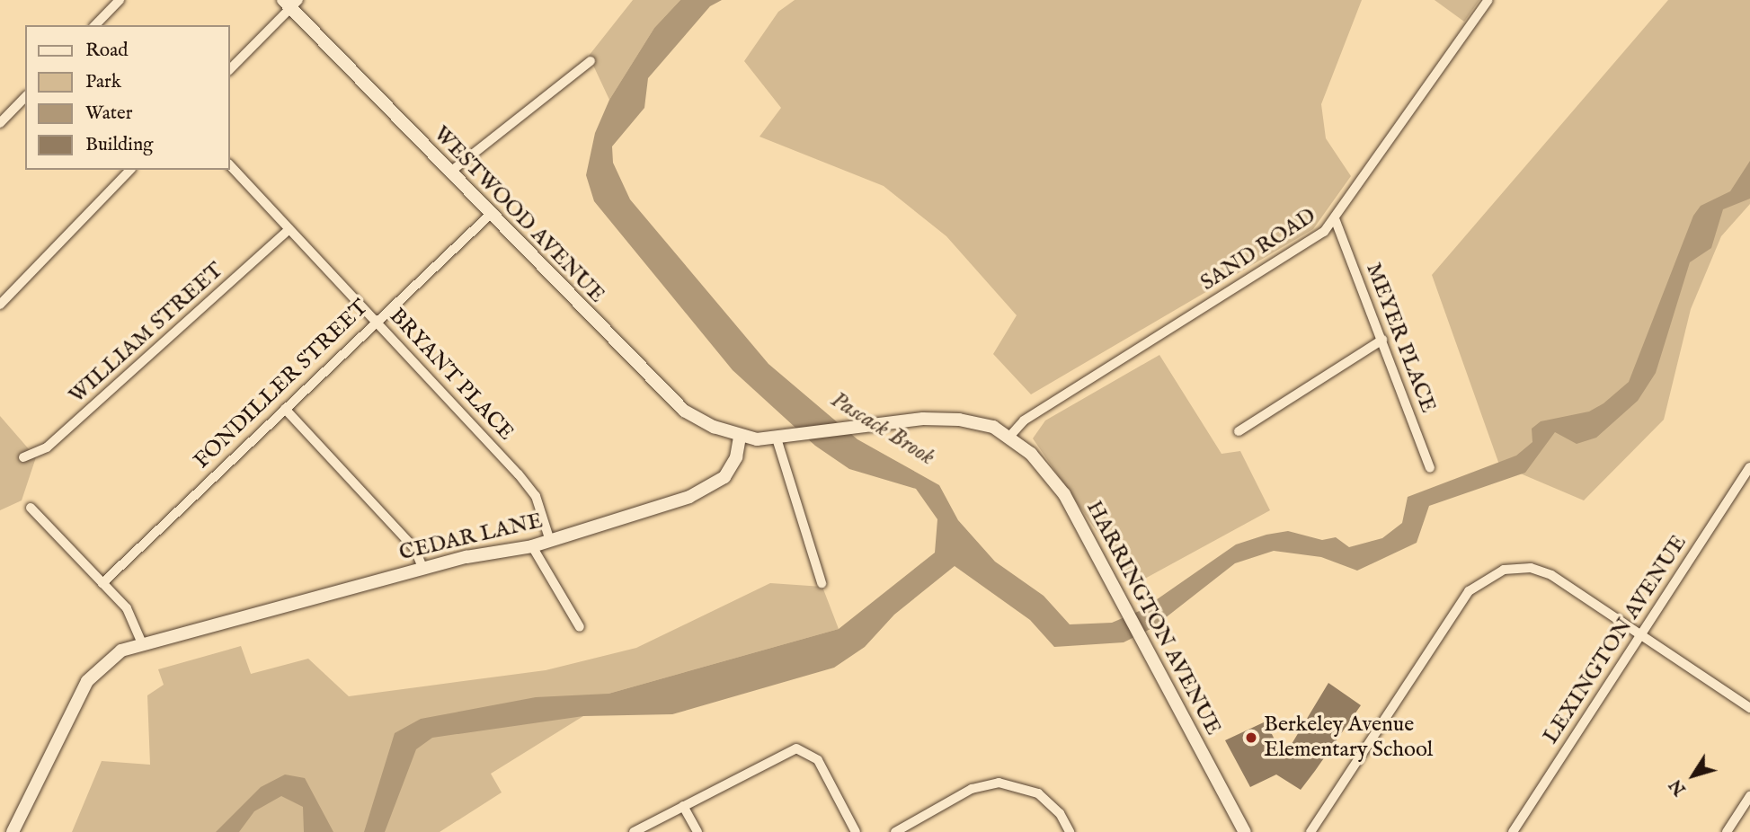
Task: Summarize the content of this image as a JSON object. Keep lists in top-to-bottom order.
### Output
{
  "streets": {
    "street": [
      "WESTWOOD AVENUE",
      "SAND ROAD",
      "WILLIAM STREET",
      "MEYER PLACE",
      "BRYANT PLACE",
      "FONDILLER STREET",
      "CEDAR LANE",
      "HARRINGTON AVENUE",
      "LEXINGTON AVENUE"
    ]
  },
  "crossings": [
    ["WESTWOOD AVENUE", "FONDILLER STREET"],
    ["WESTWOOD AVENUE", "CEDAR LANE"],
    ["SAND ROAD", "MEYER PLACE"],
    ["SAND ROAD", "HARRINGTON AVENUE"],
    ["WILLIAM STREET", "BRYANT PLACE"],
    ["BRYANT PLACE", "FONDILLER STREET"],
    ["BRYANT PLACE", "CEDAR LANE"]
  ],
  "water": ["Pascack Brook"],
  "places": ["Berkeley Avenue Elementary School"],
  "legend": [
    "Road",
    "Park",
    "Water",
    "Building"
  ],
  "north": "bottom left"
}
